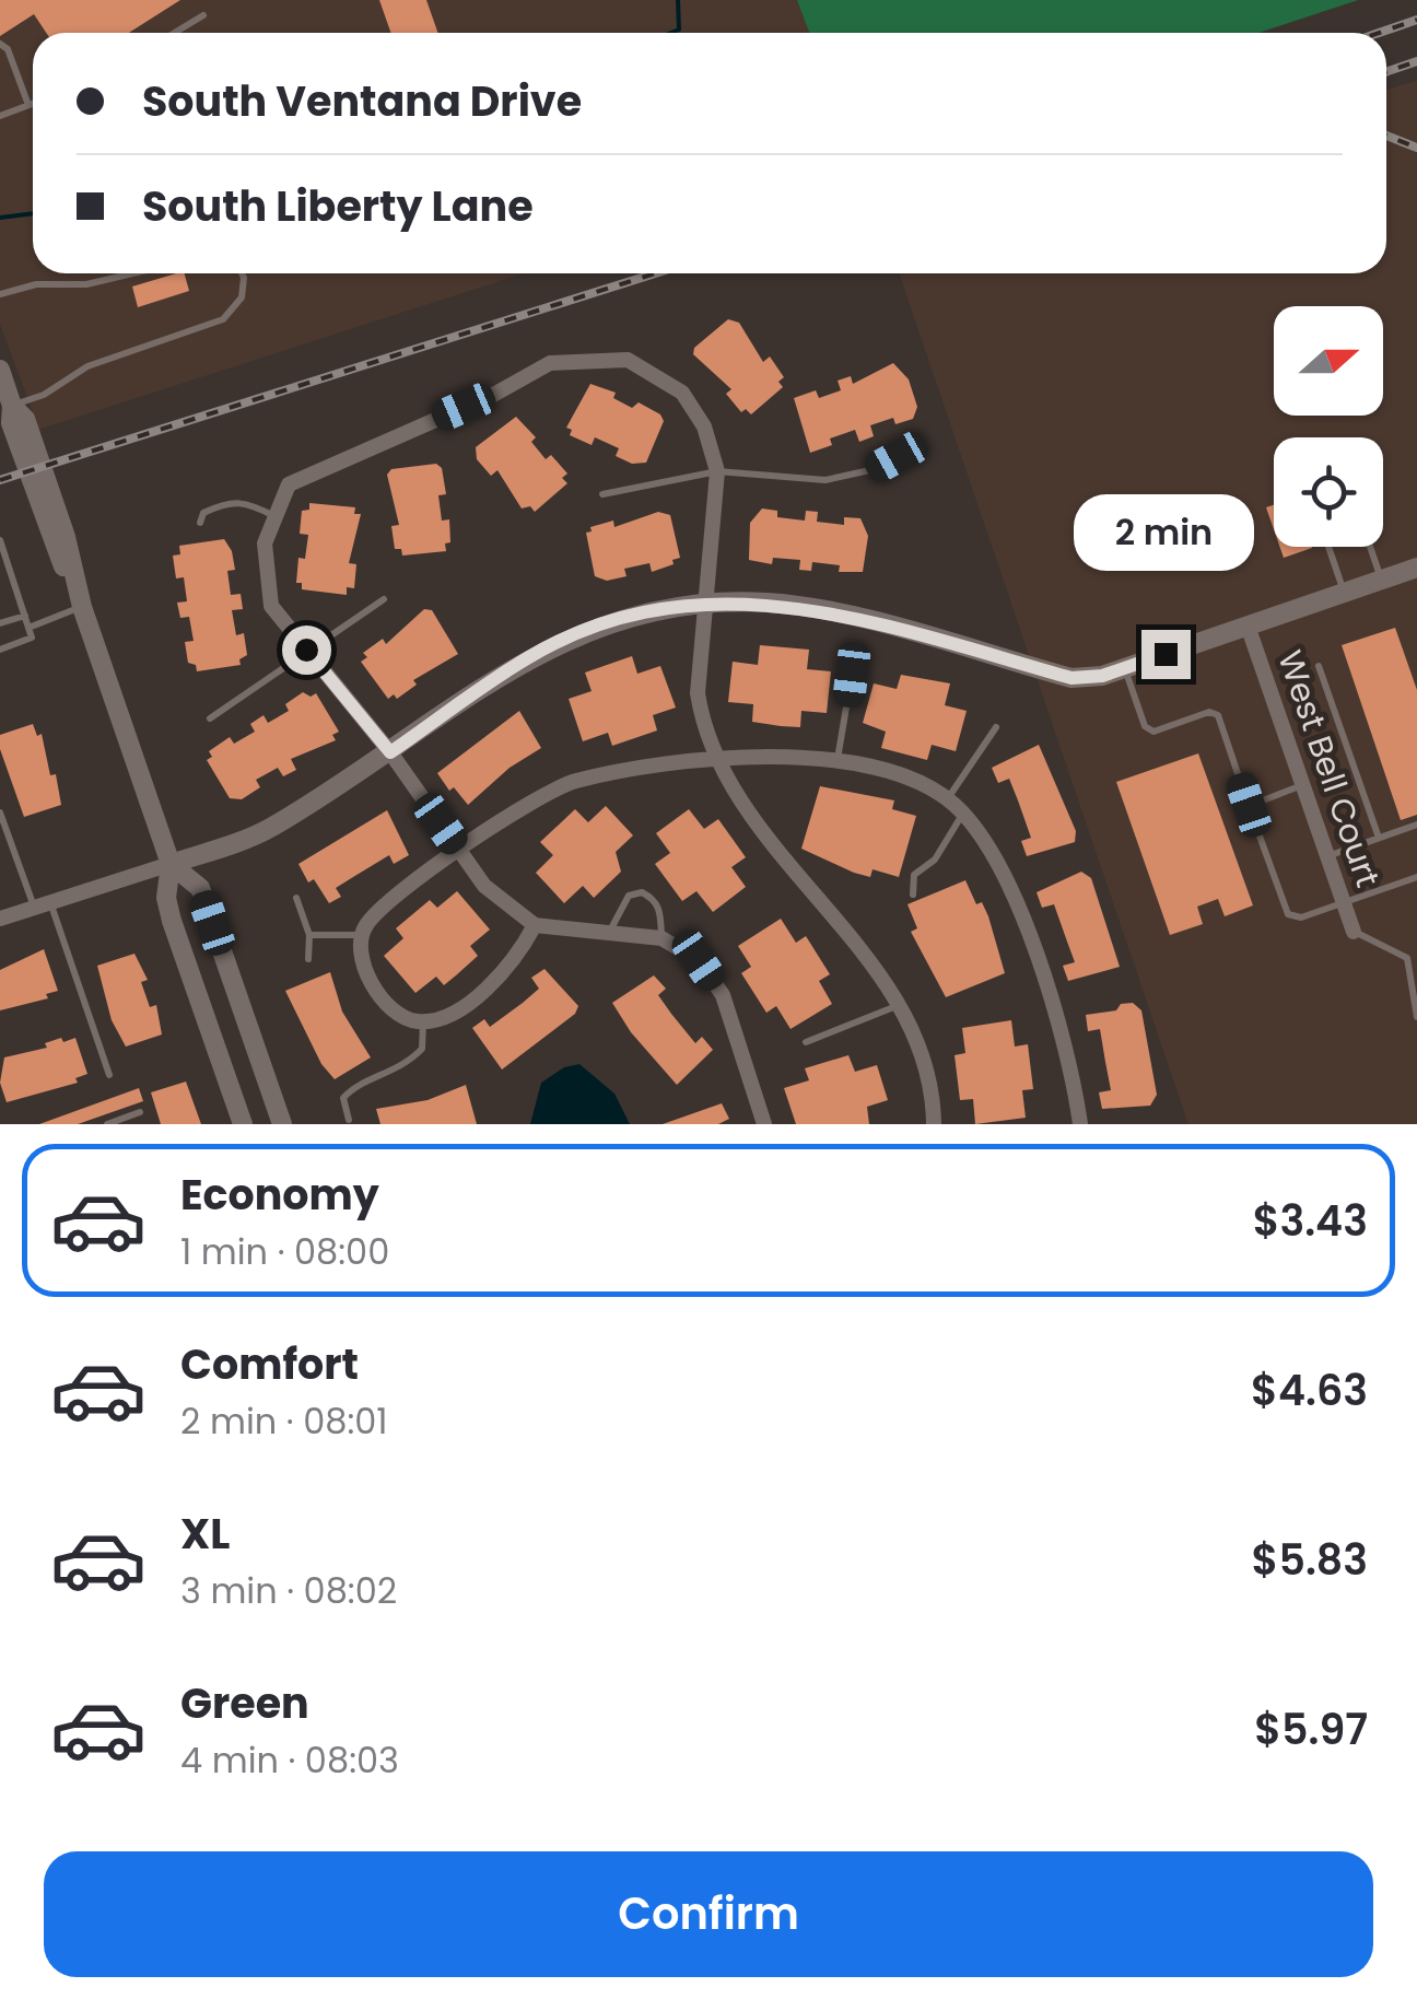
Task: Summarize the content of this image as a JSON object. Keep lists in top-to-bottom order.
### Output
{
  "streets": {
    "street": ["West Bell Court"]
  },
  "north": "right",
  "page": {
    "banner": ["South Ventana Drive", "South Liberty Lane"],
    "bubble": "2 min",
    "list": [
      {
        "name": "Economy",
        "note": "1 min · 08:00",
        "value": "$3.43"
      },
      {
        "name": "Comfort",
        "note": "2 min · 08:01",
        "value": "$4.63"
      },
      {
        "name": "XL",
        "note": "3 min · 08:02",
        "value": "$5.83"
      },
      {
        "name": "Green",
        "note": "4 min · 08:03",
        "value": "$5.97"
      }
    ],
    "buttons": "Confirm"
  }
}
